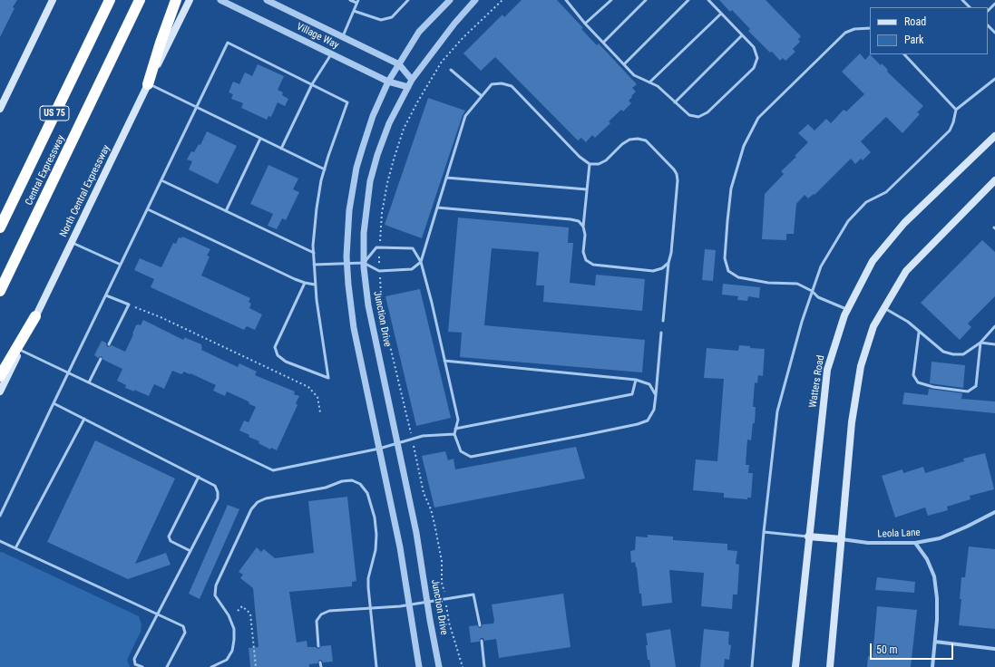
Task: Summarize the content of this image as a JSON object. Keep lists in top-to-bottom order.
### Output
{
  "streets": {
    "highway": ["US 75", "Central Expressway"],
    "main road": ["North Central Expressway", "Watters Road"],
    "street": ["Village Way", "Junction Drive", "Leola Lane"]
  },
  "crossings": [
    ["Village Way", "Junction Drive"]
  ],
  "legend": ["Road", "Park"],
  "scale_bar": "50 m"
}
